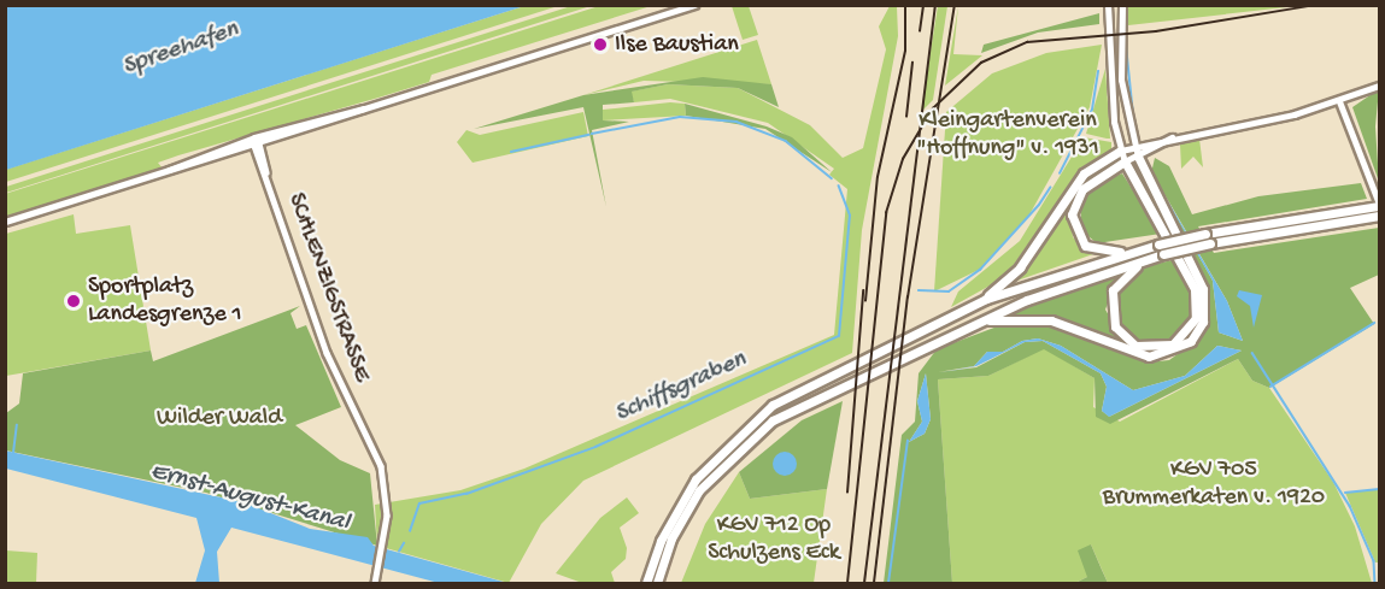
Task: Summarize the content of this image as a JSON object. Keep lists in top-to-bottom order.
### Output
{
  "streets": {
    "street": ["SCHLENZIGSTRASSE"]
  },
  "water": ["Spreehafen", "Schiffsgraben", "Ernst-August-Kanal"],
  "parks": [
    "Kleingartenverein \"Hoffnung\" v. 1931",
    "Wilder Wald",
    "KGV 705 Brummerkaten v. 1920",
    "KGV 712 Op Schulzens Eck"
  ],
  "places": ["Ilse Baustian", "Sportplatz Landesgrenze 1"]
}
